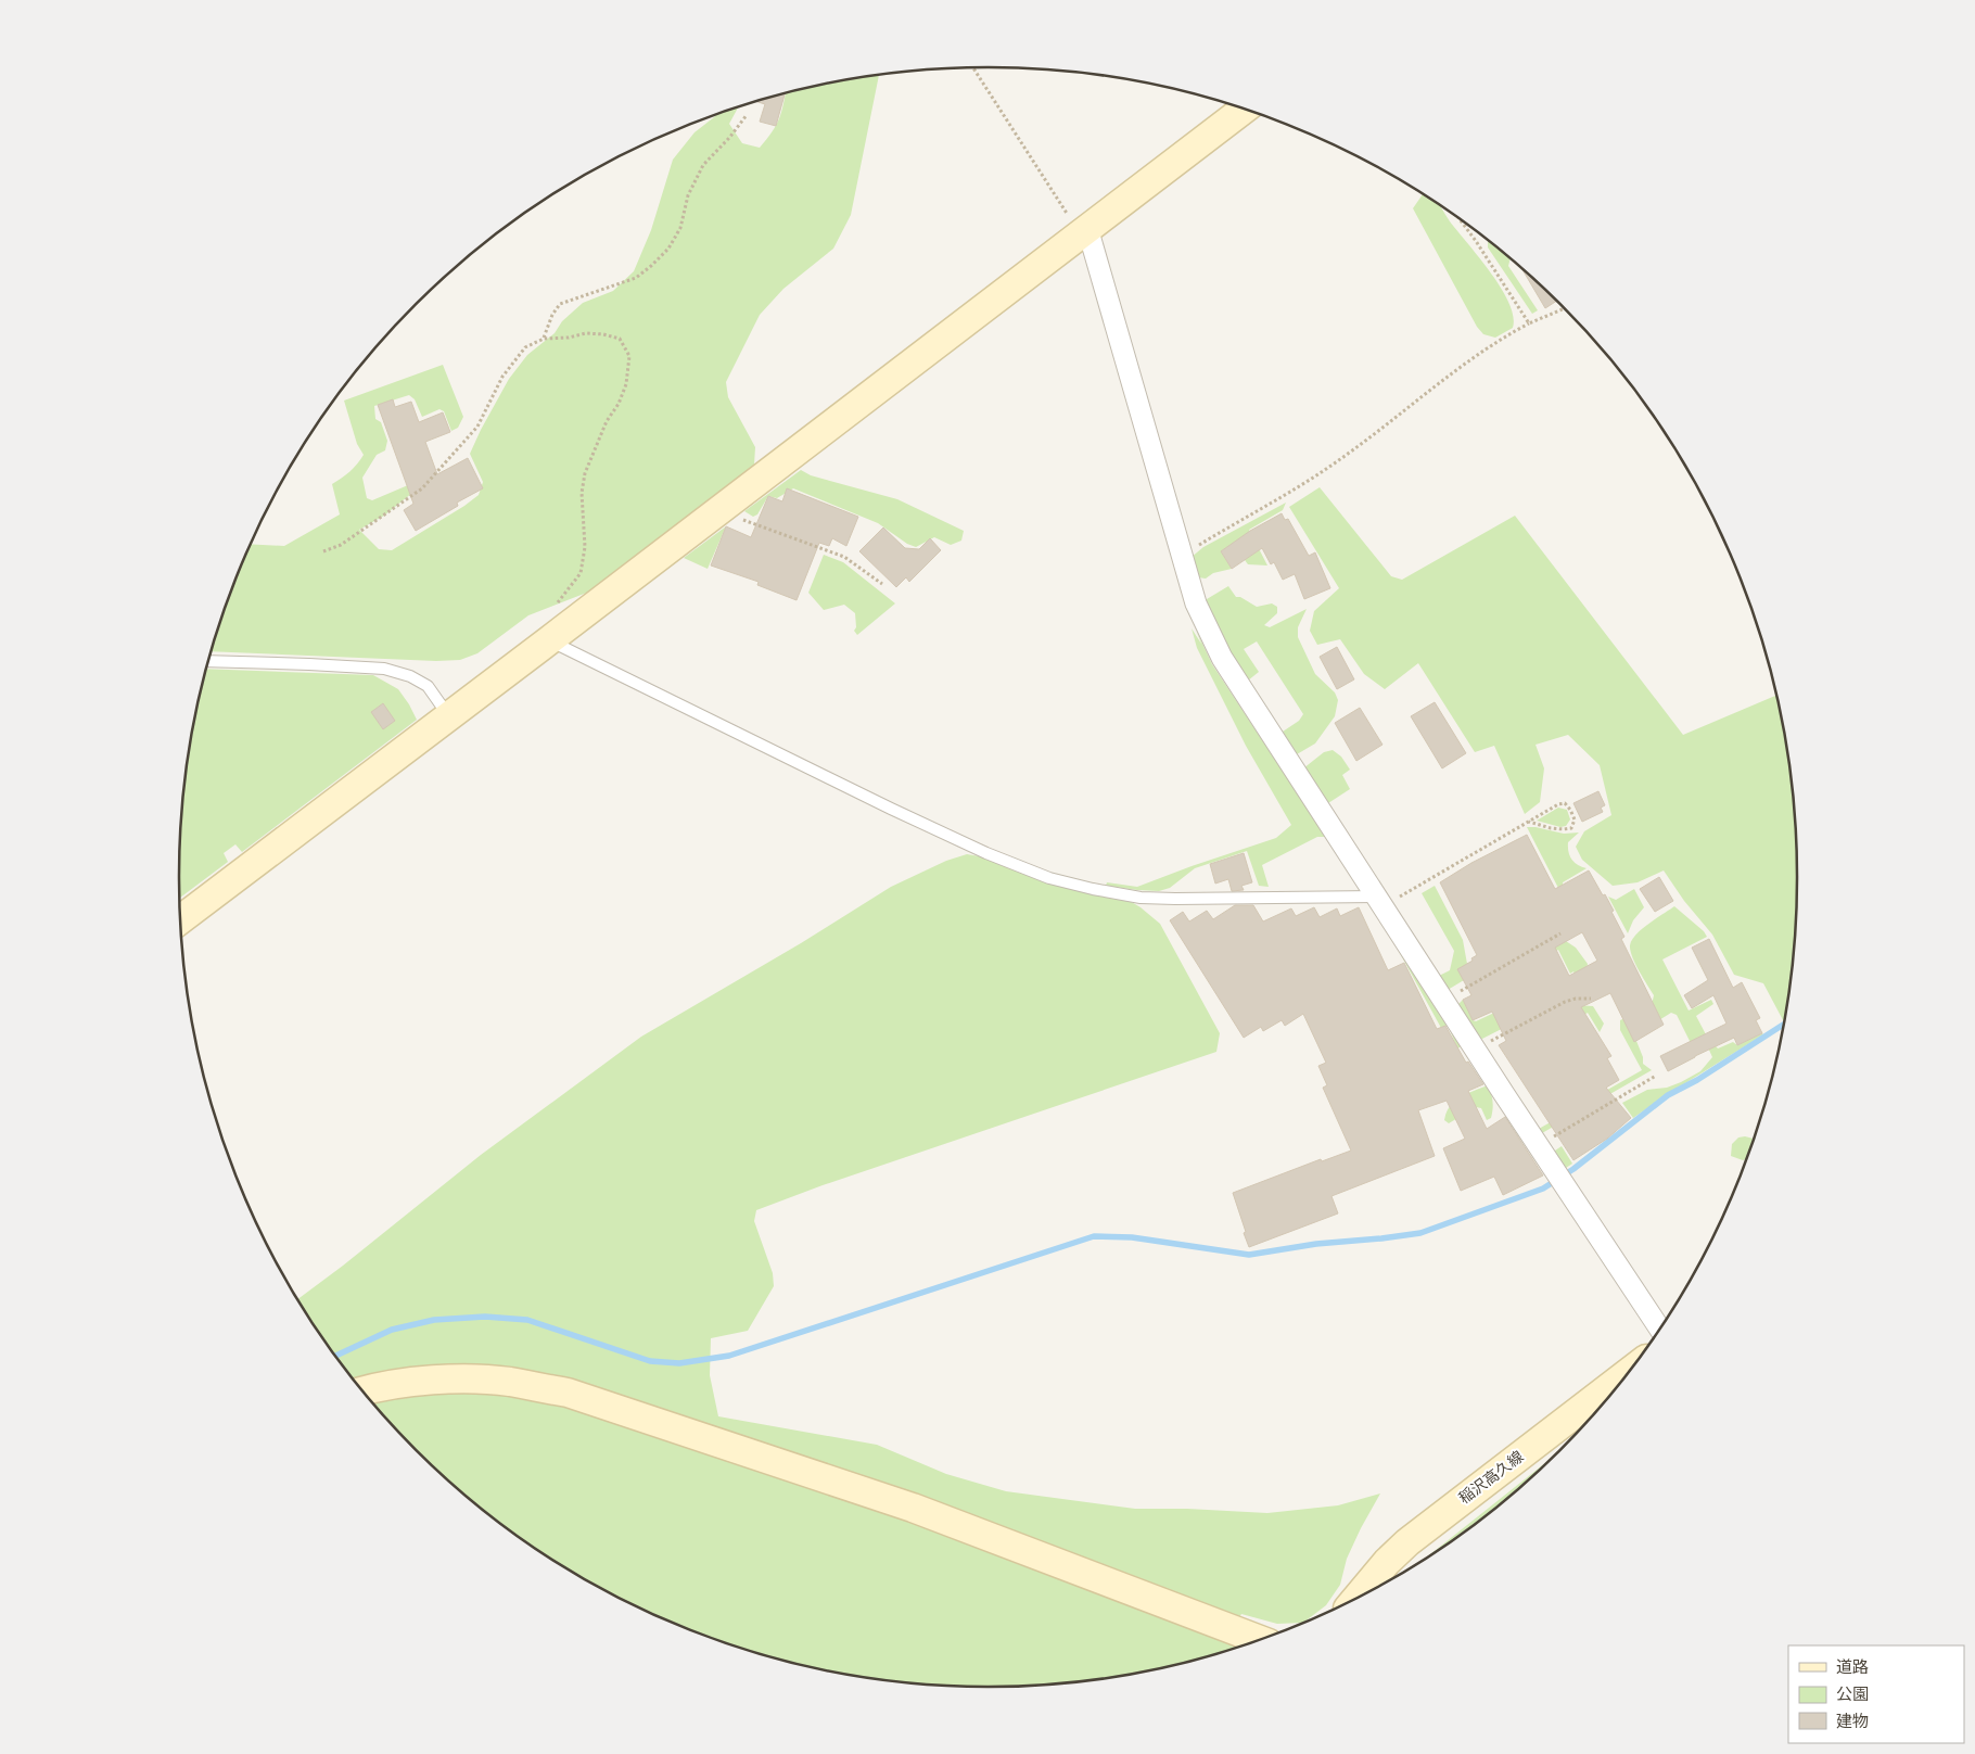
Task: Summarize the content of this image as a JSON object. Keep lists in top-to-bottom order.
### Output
{
  "streets": {
    "street": ["稲沢高久線"]
  },
  "legend": ["道路", "公園", "建物"]
}
